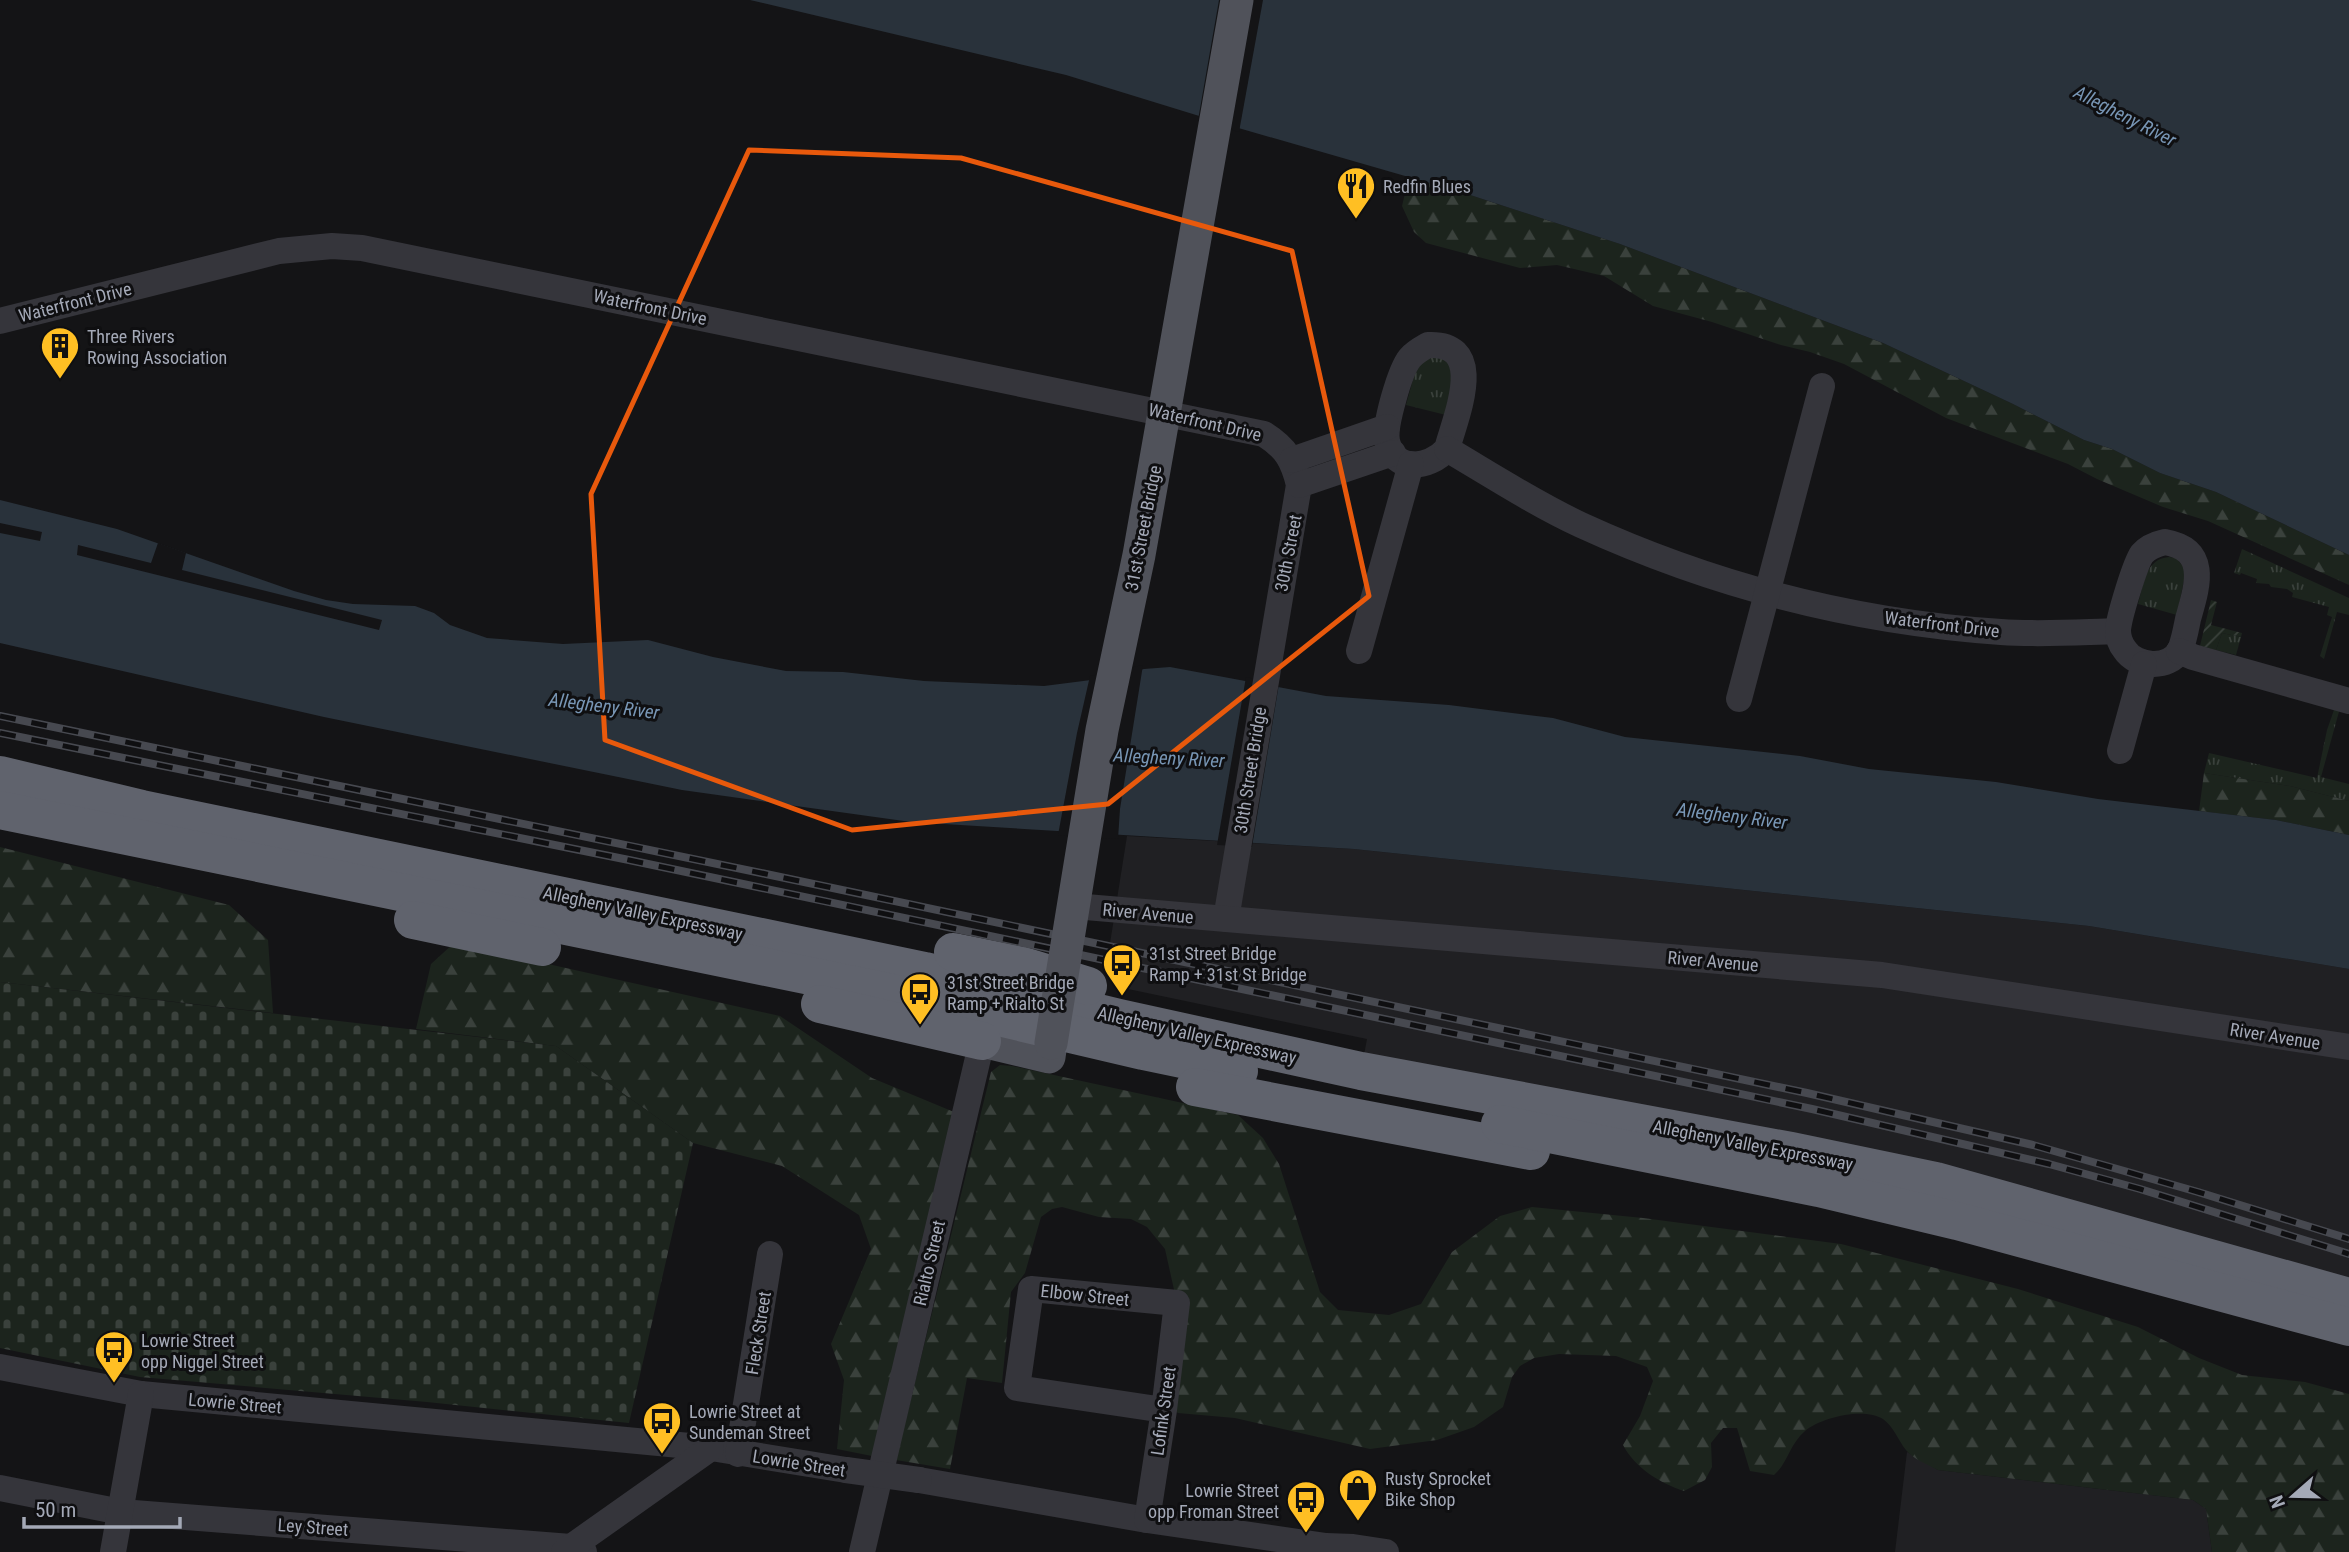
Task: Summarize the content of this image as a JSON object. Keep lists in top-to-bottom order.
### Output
{
  "streets": {
    "highway": ["Allegheny Valley Expressway"],
    "main road": ["31st Street Bridge"],
    "street": [
      "Waterfront Drive",
      "30th Street",
      "30th Street Bridge",
      "River Avenue",
      "Rialto Street",
      "Elbow Street",
      "Fleck Street",
      "Lowrie Street",
      "Lofink Street",
      "Ley Street"
    ]
  },
  "crossings": [
    ["Waterfront Drive", "30th Street"],
    ["31st Street Bridge", "River Avenue"],
    ["30th Street", "30th Street Bridge"],
    ["30th Street Bridge", "River Avenue"],
    ["Elbow Street", "Lofink Street"],
    ["Fleck Street", "Lowrie Street"],
    ["Lowrie Street", "Lofink Street"]
  ],
  "water": ["Allegheny River"],
  "places": {
    "restaurant": ["Redfin Blues"],
    "building": ["Three Rivers Rowing Association"],
    "bus stop": [
      "31st Street Bridge Ramp + 31st St Bridge",
      "31st Street Bridge Ramp + Rialto St",
      "Lowrie Street opp Niggel Street",
      "Lowrie Street at Sundeman Street",
      "Lowrie Street opp Froman Street"
    ],
    "shop": ["Rusty Sprocket Bike Shop"]
  },
  "scale_bar": "50 m",
  "north": "left"
}
